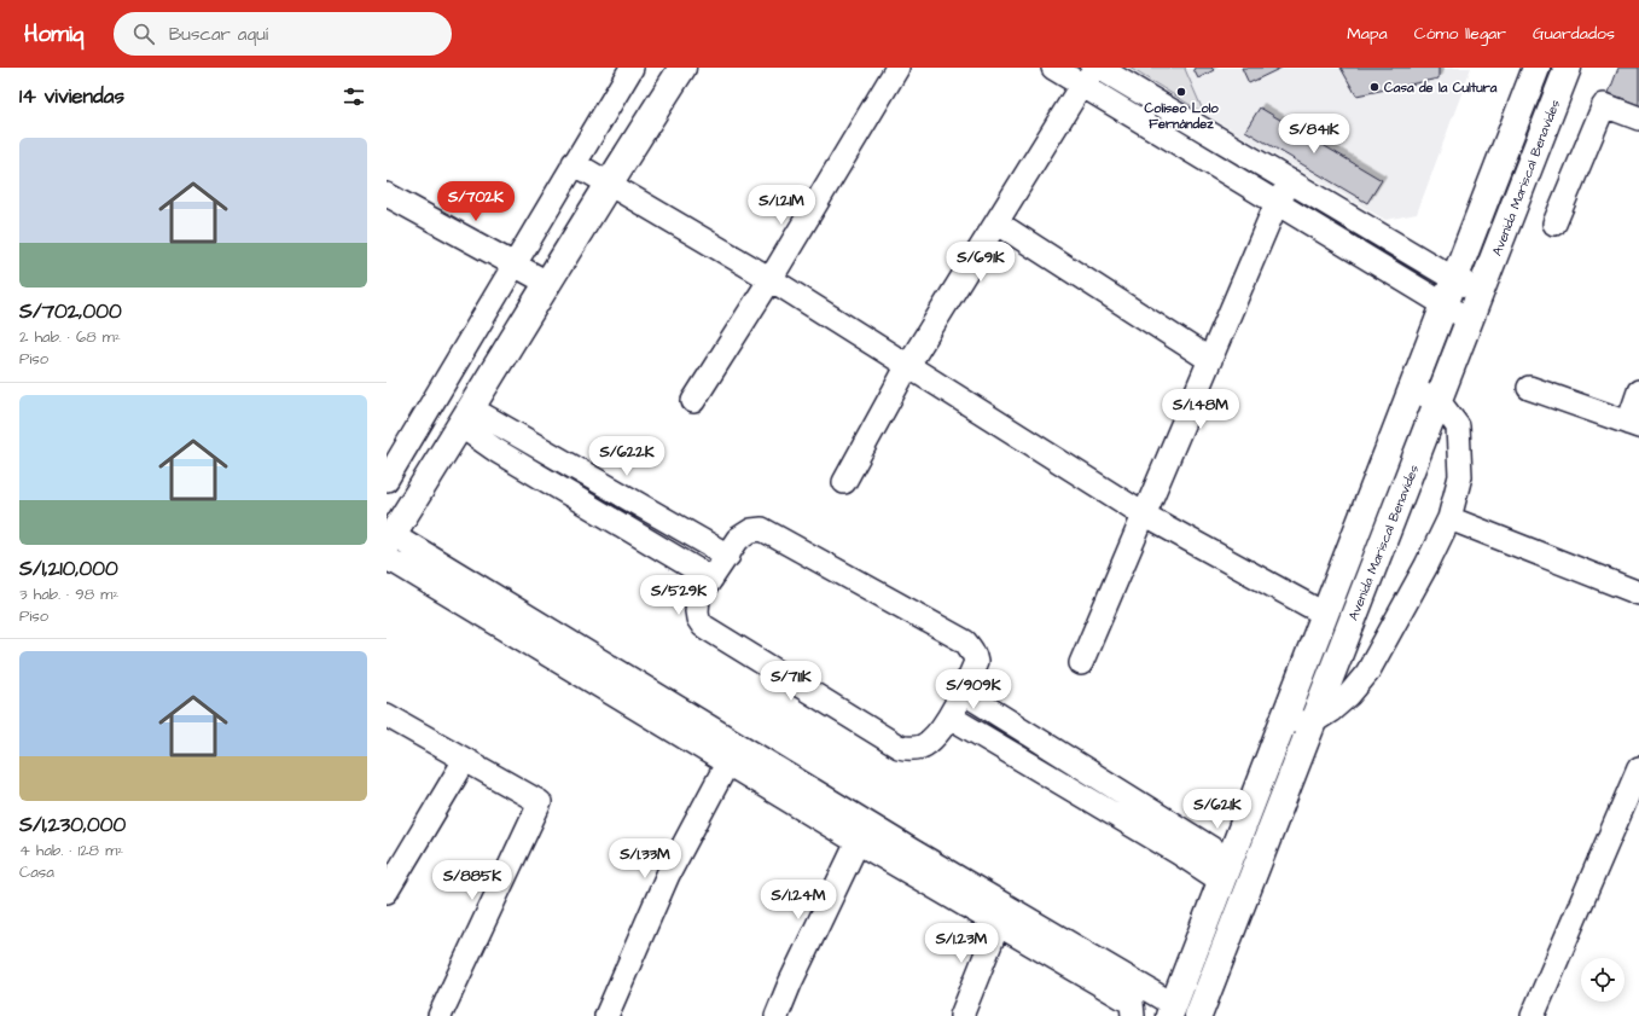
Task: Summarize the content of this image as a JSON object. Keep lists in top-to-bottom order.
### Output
{
  "streets": {
    "main road": ["Avenida Mariscal Benavides"]
  },
  "places": ["Casa de la Cultura", "Coliseo Lolo Fernández"],
  "page": {
    "header": "Homiq",
    "search": "Buscar aquí",
    "nav": ["Mapa", "Cómo llegar", "Guardados"],
    "heading": "14 viviendas",
    "price": [
      "S/841K",
      "S/702K",
      "S/1.21M",
      "S/691K",
      "S/1.48M",
      "S/622K",
      "S/529K",
      "S/711K",
      "S/909K",
      "S/621K",
      "S/1.33M",
      "S/885K",
      "S/1.24M",
      "S/1.23M"
    ],
    "list": [
      {
        "name": "S/702,000",
        "note": "2 hab. · 68 m² · Piso"
      },
      {
        "name": "S/1,210,000",
        "note": "3 hab. · 98 m² · Piso"
      },
      {
        "name": "S/1,230,000",
        "note": "4 hab. · 128 m² · Casa"
      }
    ]
  }
}
